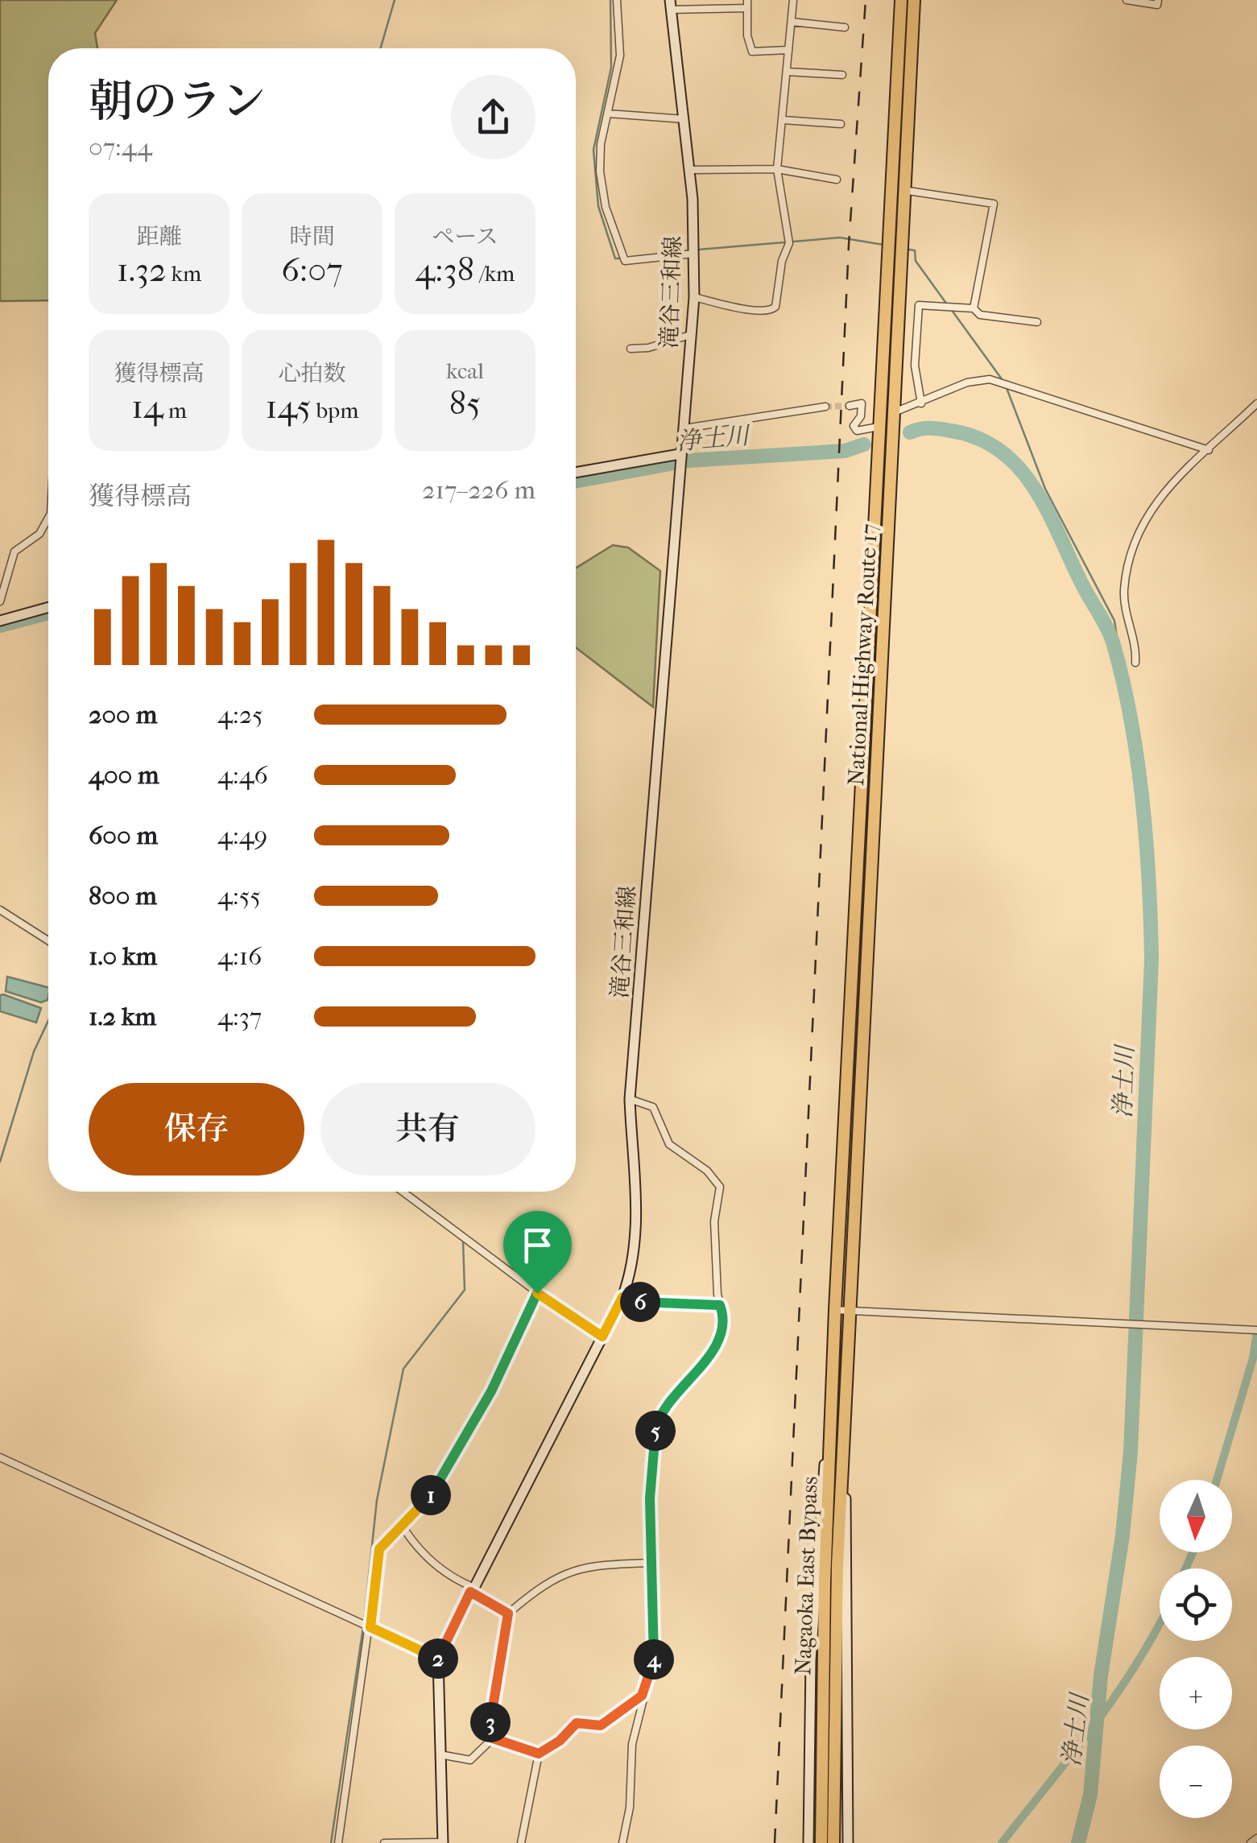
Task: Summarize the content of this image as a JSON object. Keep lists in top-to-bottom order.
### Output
{
  "streets": {
    "highway": ["National Highway Route 17", "Nagaoka East Bypass"],
    "main road": ["滝谷三和線"]
  },
  "crossings": [
    ["National Highway Route 17", "Nagaoka East Bypass"]
  ],
  "water": ["浄土川"],
  "north": "bottom",
  "page": {
    "heading": ["朝のラン", "07:44"],
    "stats": [
      ["距離", "1.32 km"],
      ["時間", "6:07"],
      ["ペース", "4:38 /km"],
      ["獲得標高", "14 m"],
      ["心拍数", "145 bpm"],
      ["kcal", "85"]
    ],
    "chart": ["獲得標高", "217–226 m"],
    "list": [
      {
        "name": "200 m",
        "note": "4:25"
      },
      {
        "name": "400 m",
        "note": "4:46"
      },
      {
        "name": "600 m",
        "note": "4:49"
      },
      {
        "name": "800 m",
        "note": "4:55"
      },
      {
        "name": "1.0 km",
        "note": "4:16"
      },
      {
        "name": "1.2 km",
        "note": "4:37"
      }
    ],
    "buttons": ["保存", "共有"],
    "pins": [
      "6",
      "5",
      "1",
      "2",
      "4",
      "3"
    ],
    "map_buttons": ["+", "−"]
  }
}
